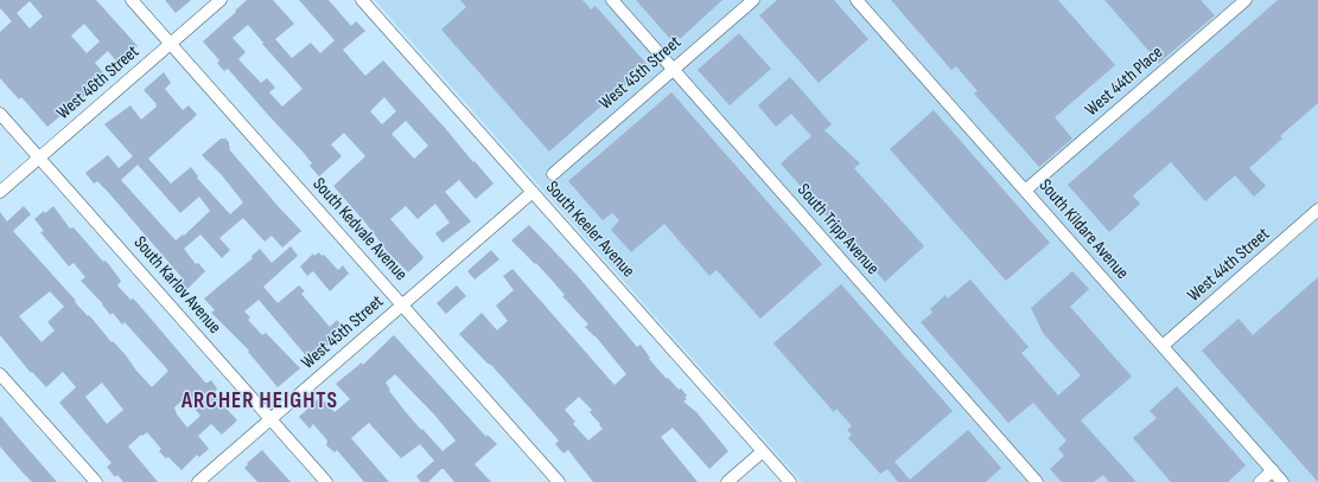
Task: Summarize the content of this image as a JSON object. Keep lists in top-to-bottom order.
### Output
{
  "streets": {
    "street": [
      "West 45th Street",
      "West 44th Place",
      "West 46th Street",
      "South Kedvale Avenue",
      "South Keeler Avenue",
      "South Tripp Avenue",
      "South Kildare Avenue",
      "West 44th Street",
      "South Karlov Avenue"
    ]
  },
  "crossings": [
    ["West 45th Street", "South Kedvale Avenue"],
    ["West 45th Street", "South Keeler Avenue"],
    ["West 45th Street", "South Tripp Avenue"],
    ["West 45th Street", "South Karlov Avenue"],
    ["West 44th Place", "South Kildare Avenue"],
    ["West 46th Street", "South Kedvale Avenue"],
    ["West 46th Street", "South Karlov Avenue"],
    ["South Kildare Avenue", "West 44th Street"]
  ],
  "districts": ["ARCHER HEIGHTS"]
}
